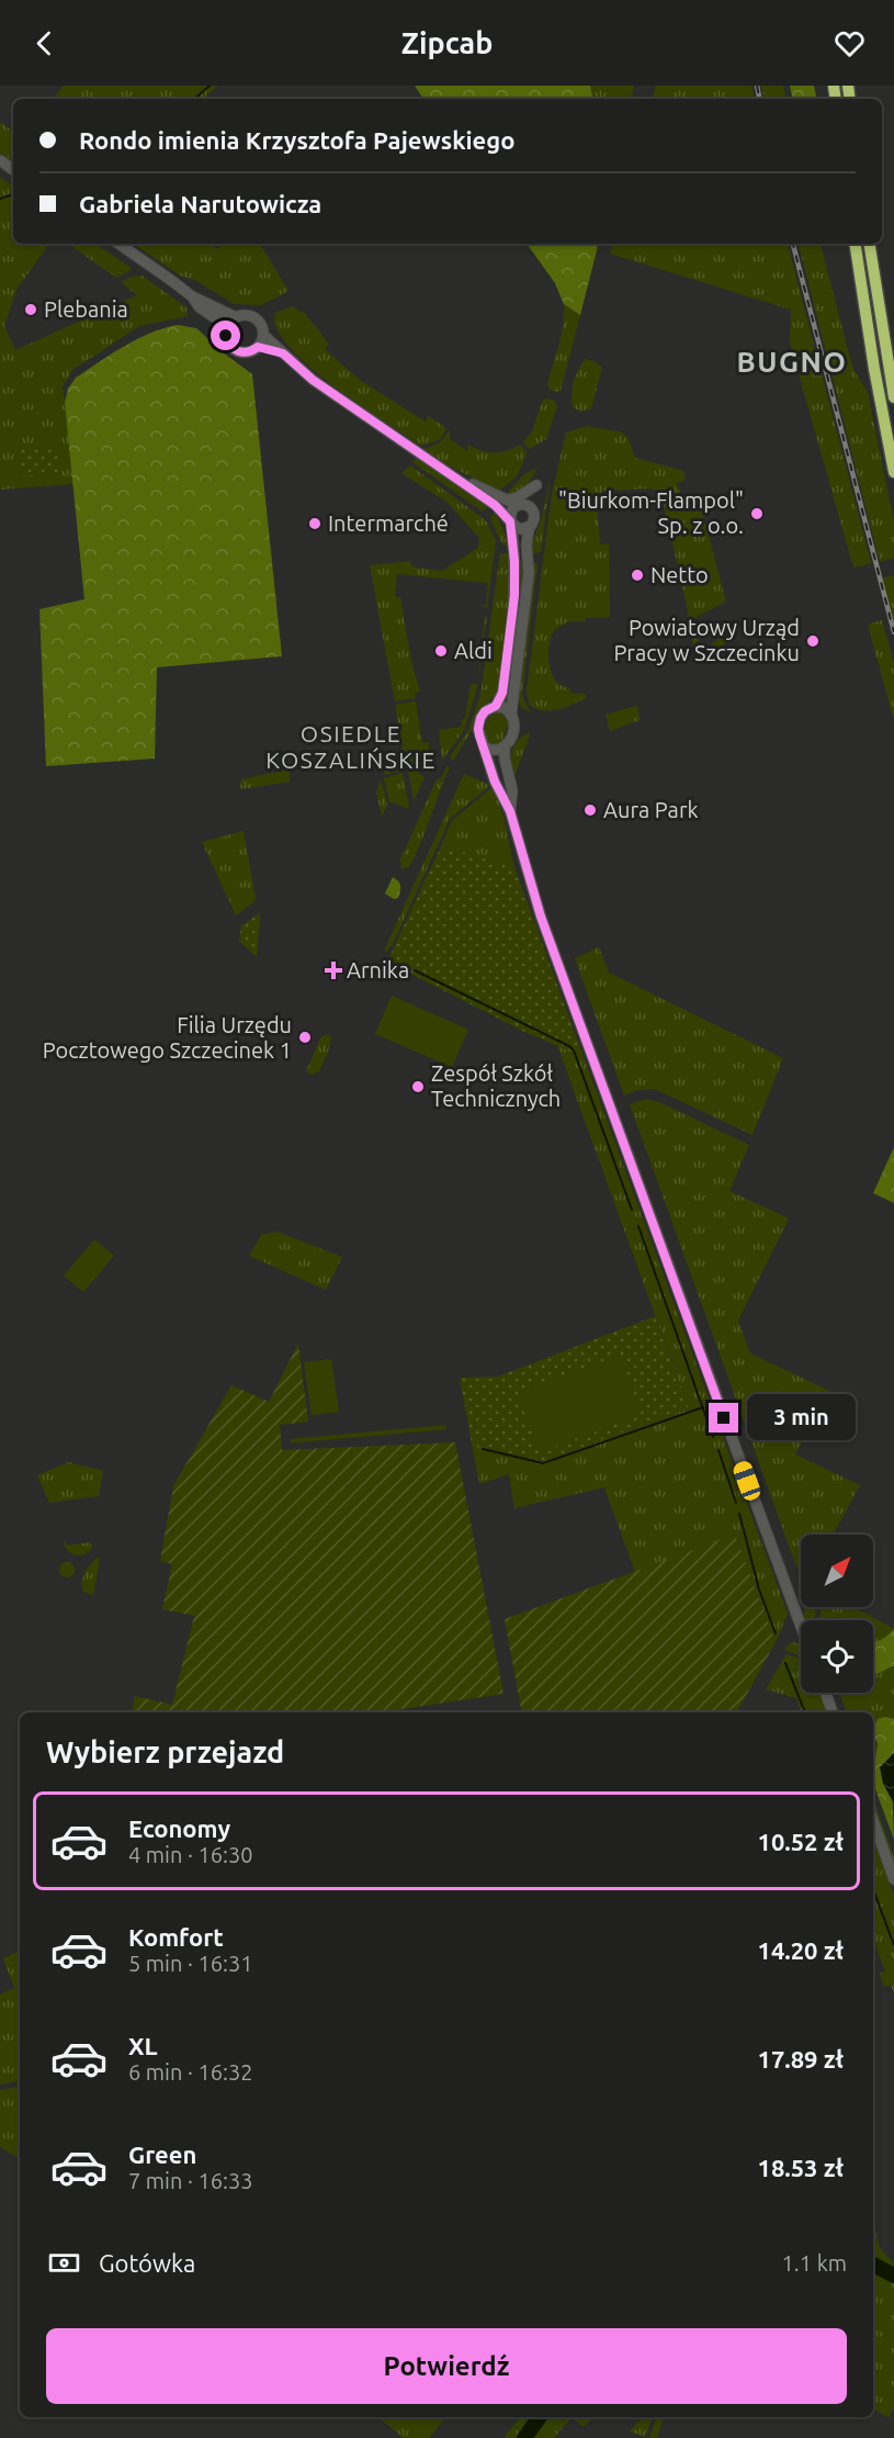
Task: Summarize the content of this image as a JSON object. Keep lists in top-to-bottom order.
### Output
{
  "districts": ["BUGNO", "OSIEDLE KOSZALIŃSKIE"],
  "places": {
    "other": [
      "Plebania",
      "\"Biurkom-Flampol\" Sp. z o.o.",
      "Intermarché",
      "Netto",
      "Powiatowy Urząd Pracy w Szczecinku",
      "Aldi",
      "Aura Park",
      "Filia Urzędu Pocztowego Szczecinek 1",
      "Zespół Szkół Technicznych"
    ],
    "health": ["Arnika"]
  },
  "north": "top right",
  "page": {
    "header": "Zipcab",
    "banner": ["Rondo imienia Krzysztofa Pajewskiego", "Gabriela Narutowicza"],
    "bubble": "3 min",
    "heading": "Wybierz przejazd",
    "list": [
      {
        "name": "Economy",
        "note": "4 min · 16:30",
        "value": "10.52 zł"
      },
      {
        "name": "Komfort",
        "note": "5 min · 16:31",
        "value": "14.20 zł"
      },
      {
        "name": "XL",
        "note": "6 min · 16:32",
        "value": "17.89 zł"
      },
      {
        "name": "Green",
        "note": "7 min · 16:33",
        "value": "18.53 zł"
      }
    ],
    "pay": ["Gotówka", "1.1 km"],
    "buttons": "Potwierdź"
  }
}
